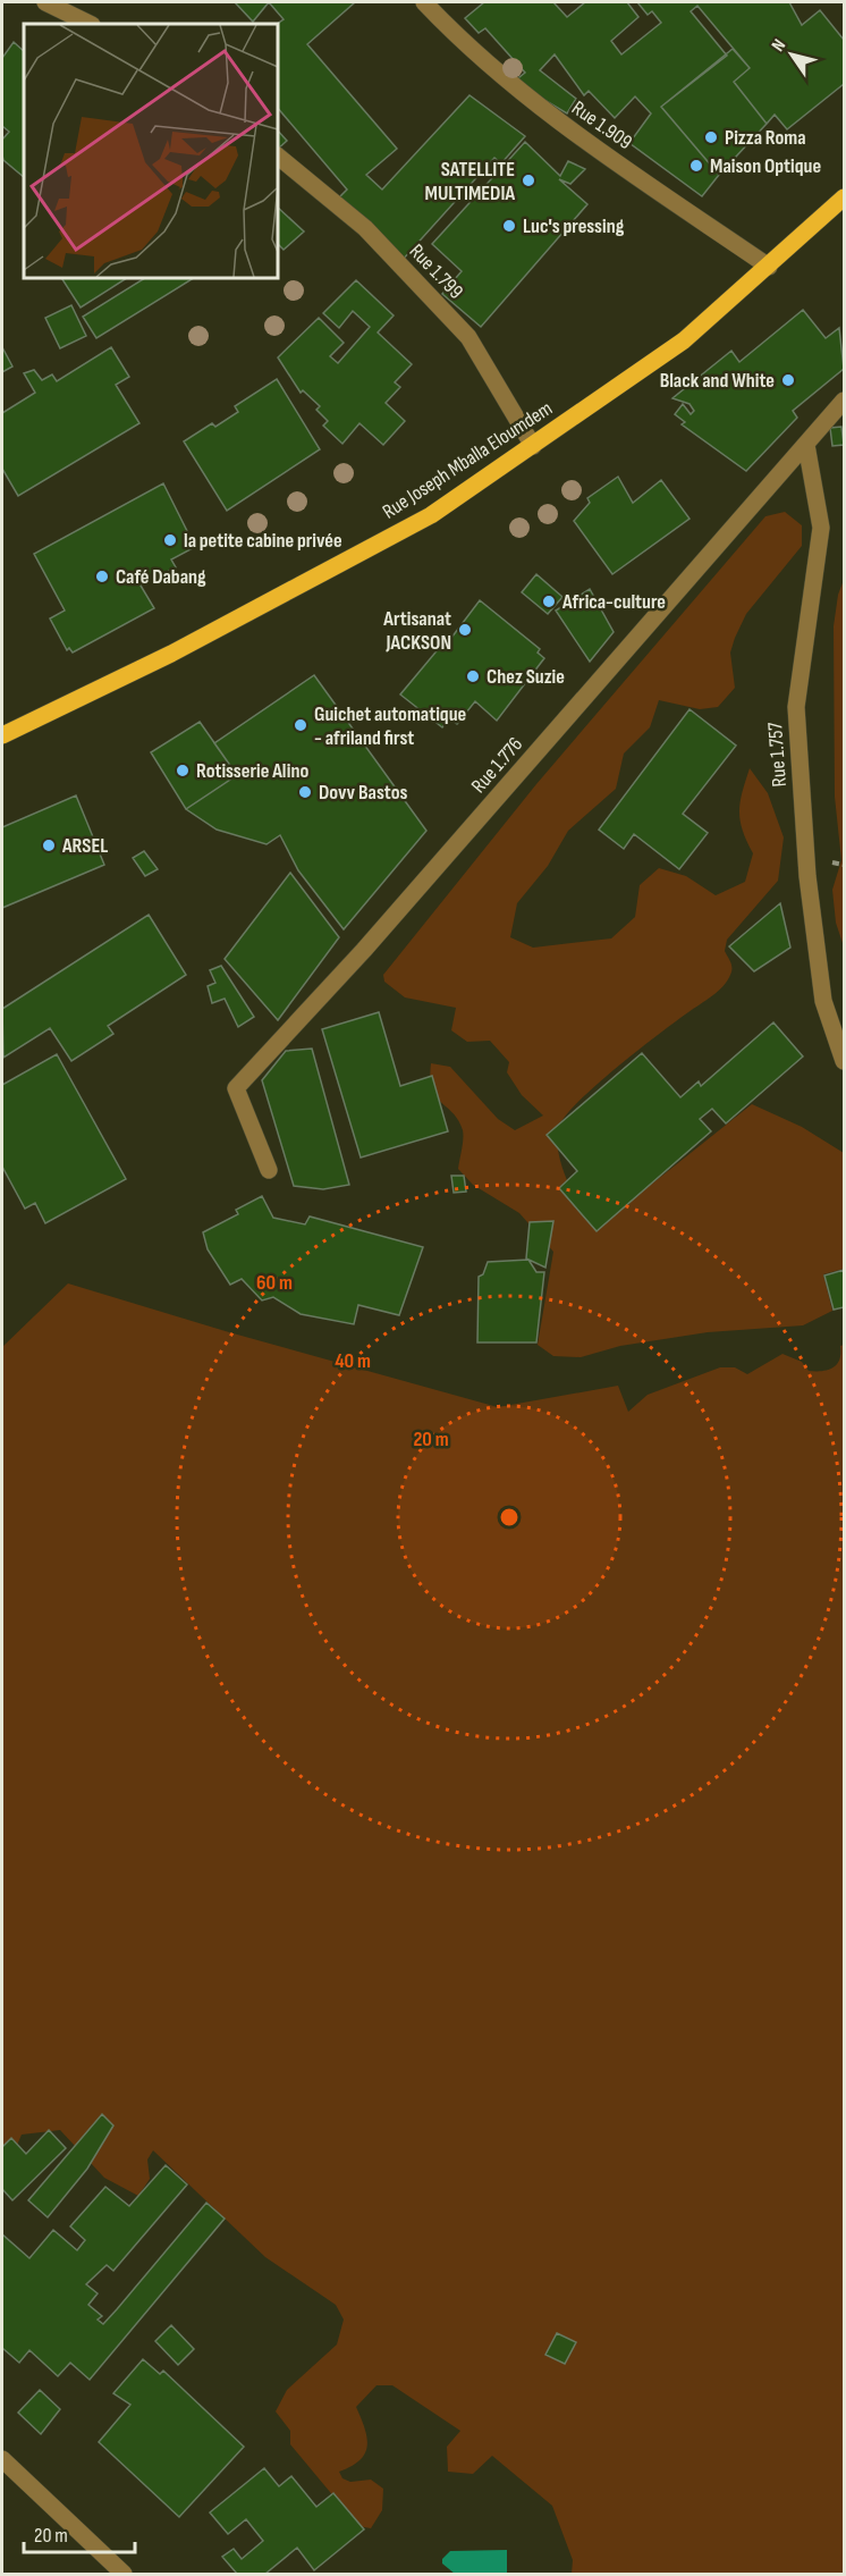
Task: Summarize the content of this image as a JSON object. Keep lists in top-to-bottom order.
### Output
{
  "streets": {
    "main road": ["Rue Joseph Mballa Eloumdem"],
    "street": [
      "Rue 1.909",
      "Rue 1.799",
      "Rue 1.757",
      "Rue 1.776"
    ]
  },
  "crossings": [
    ["Rue 1.909", "Rue Joseph Mballa Eloumdem"],
    ["Rue 1.799", "Rue Joseph Mballa Eloumdem"],
    ["Rue 1.757", "Rue 1.776"]
  ],
  "places": [
    "Pizza Roma",
    "Maison Optique",
    "SATELLITE MULTIMEDIA",
    "Luc's pressing",
    "Black and White",
    "la petite cabine privée",
    "Café Dabang",
    "Africa-culture",
    "Artisanat JACKSON",
    "Chez Suzie",
    "Guichet automatique - afriland first",
    "Rotisserie Alino",
    "Dovv Bastos",
    "ARSEL"
  ],
  "scale_bar": "20 m",
  "north": "top left",
  "rings": ["60 m", "40 m", "20 m"]
}
